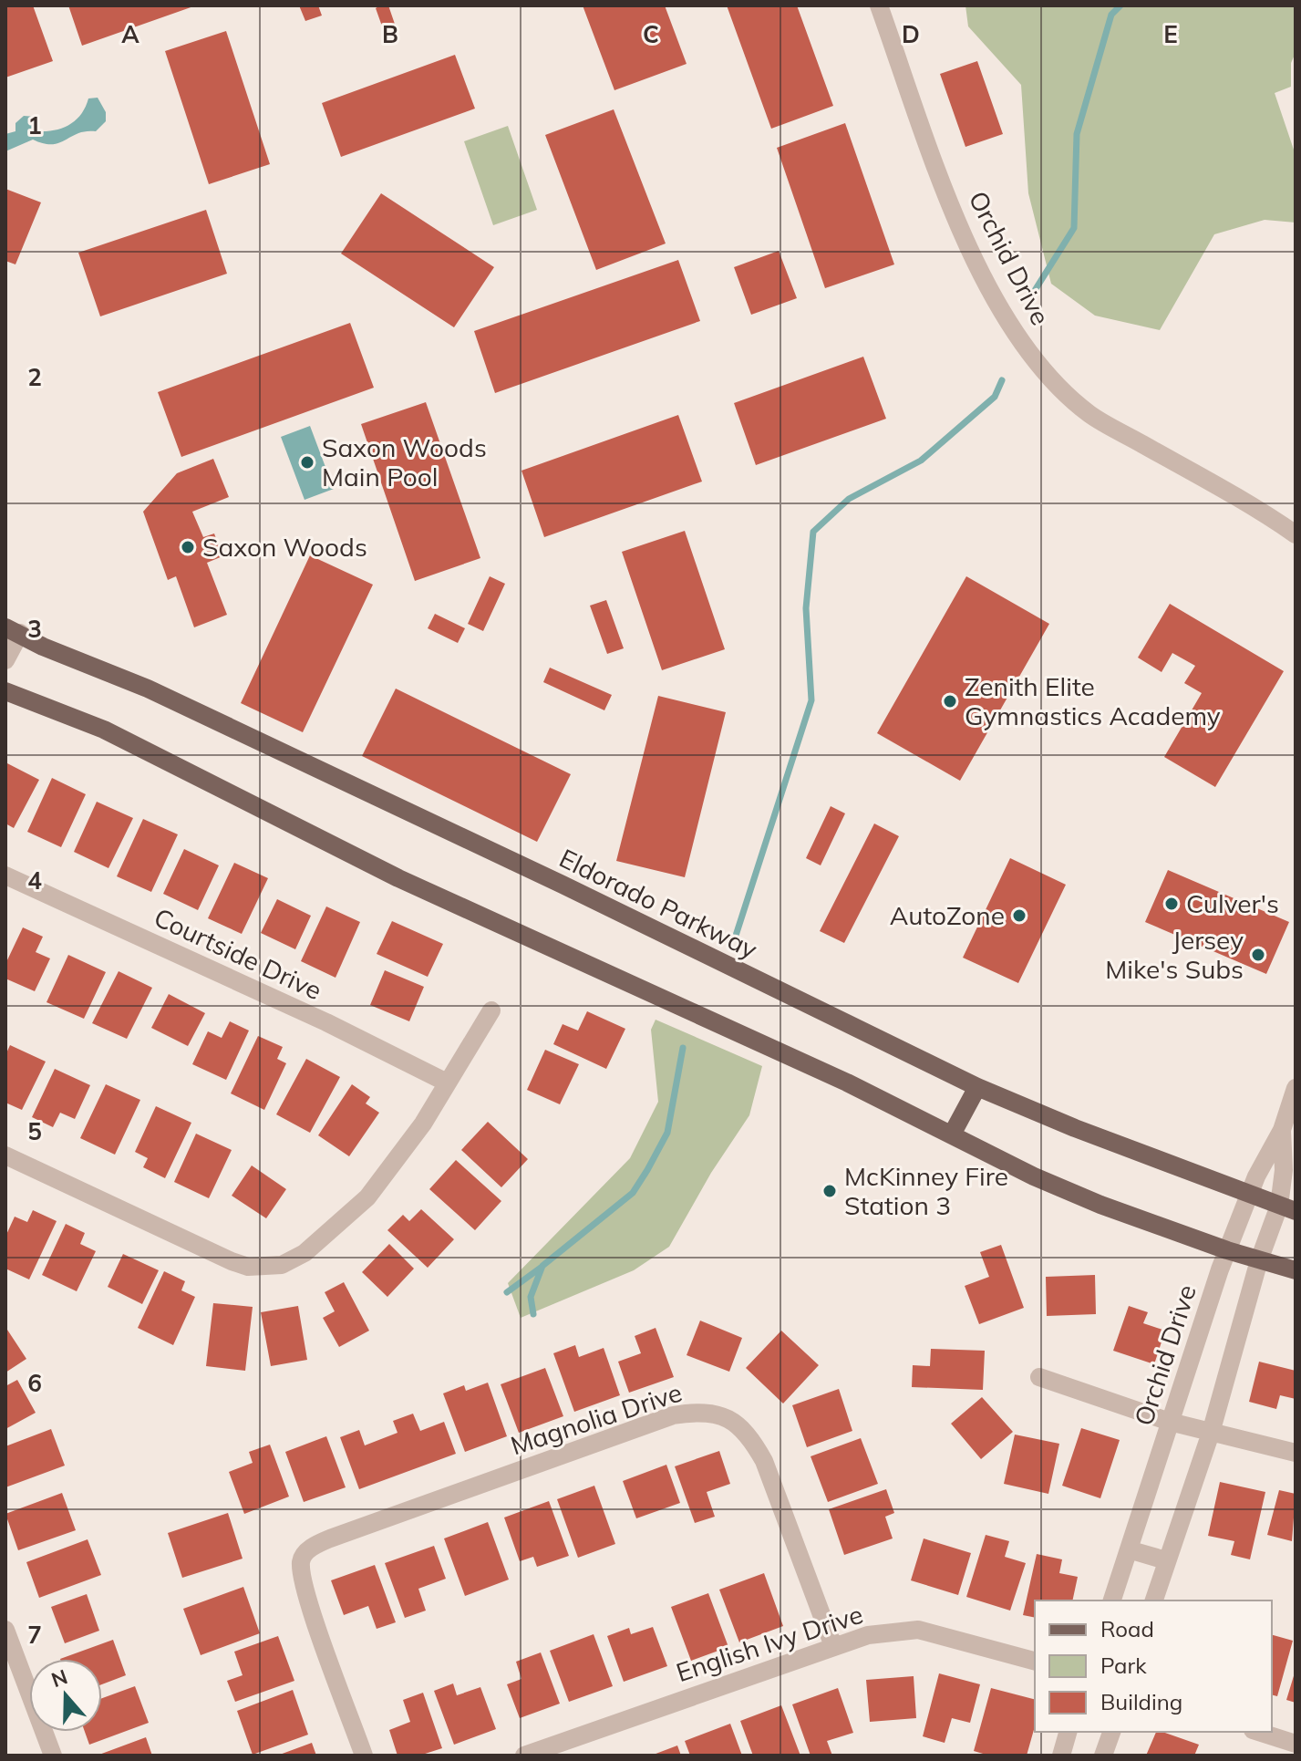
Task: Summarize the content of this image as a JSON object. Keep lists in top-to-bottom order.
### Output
{
  "streets": {
    "main road": ["Eldorado Parkway"],
    "street": [
      "Orchid Drive",
      "Courtside Drive",
      "Magnolia Drive",
      "English Ivy Drive"
    ]
  },
  "crossings": [
    ["Orchid Drive", "Eldorado Parkway"],
    ["Magnolia Drive", "English Ivy Drive"]
  ],
  "places": [
    "Saxon Woods Main Pool",
    "Saxon Woods",
    "Zenith Elite Gymnastics Academy",
    "Culver's",
    "AutoZone",
    "Jersey Mike's Subs",
    "McKinney Fire Station 3"
  ],
  "legend": ["Road", "Park", "Building"],
  "north": "top",
  "grid": {
    "columns": [
      "A",
      "B",
      "C",
      "D",
      "E"
    ],
    "rows": [
      "1",
      "2",
      "3",
      "4",
      "5",
      "6",
      "7"
    ]
  }
}
